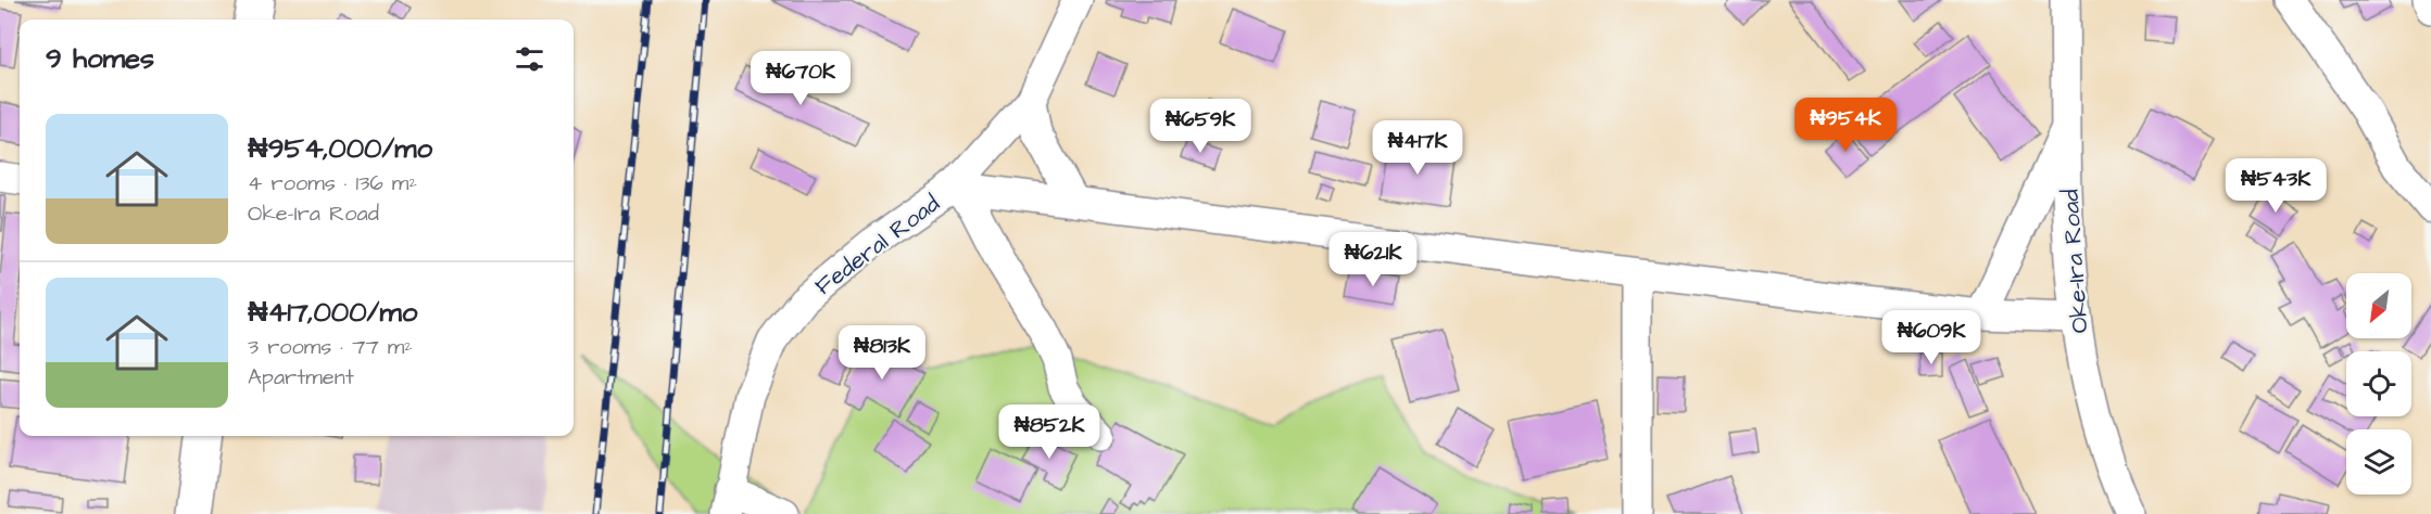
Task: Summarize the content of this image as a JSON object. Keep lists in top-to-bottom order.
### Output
{
  "streets": {
    "street": ["Federal Road", "Oke-Ira Road"]
  },
  "north": "bottom left",
  "page": {
    "heading": "9 homes",
    "price": [
      "₦670K",
      "₦954K",
      "₦659K",
      "₦417K",
      "₦543K",
      "₦621K",
      "₦609K",
      "₦813K",
      "₦852K"
    ],
    "list": [
      {
        "name": "₦954,000/mo",
        "note": "4 rooms · 136 m² · Oke-Ira Road"
      },
      {
        "name": "₦417,000/mo",
        "note": "3 rooms · 77 m² · Apartment"
      }
    ]
  }
}
